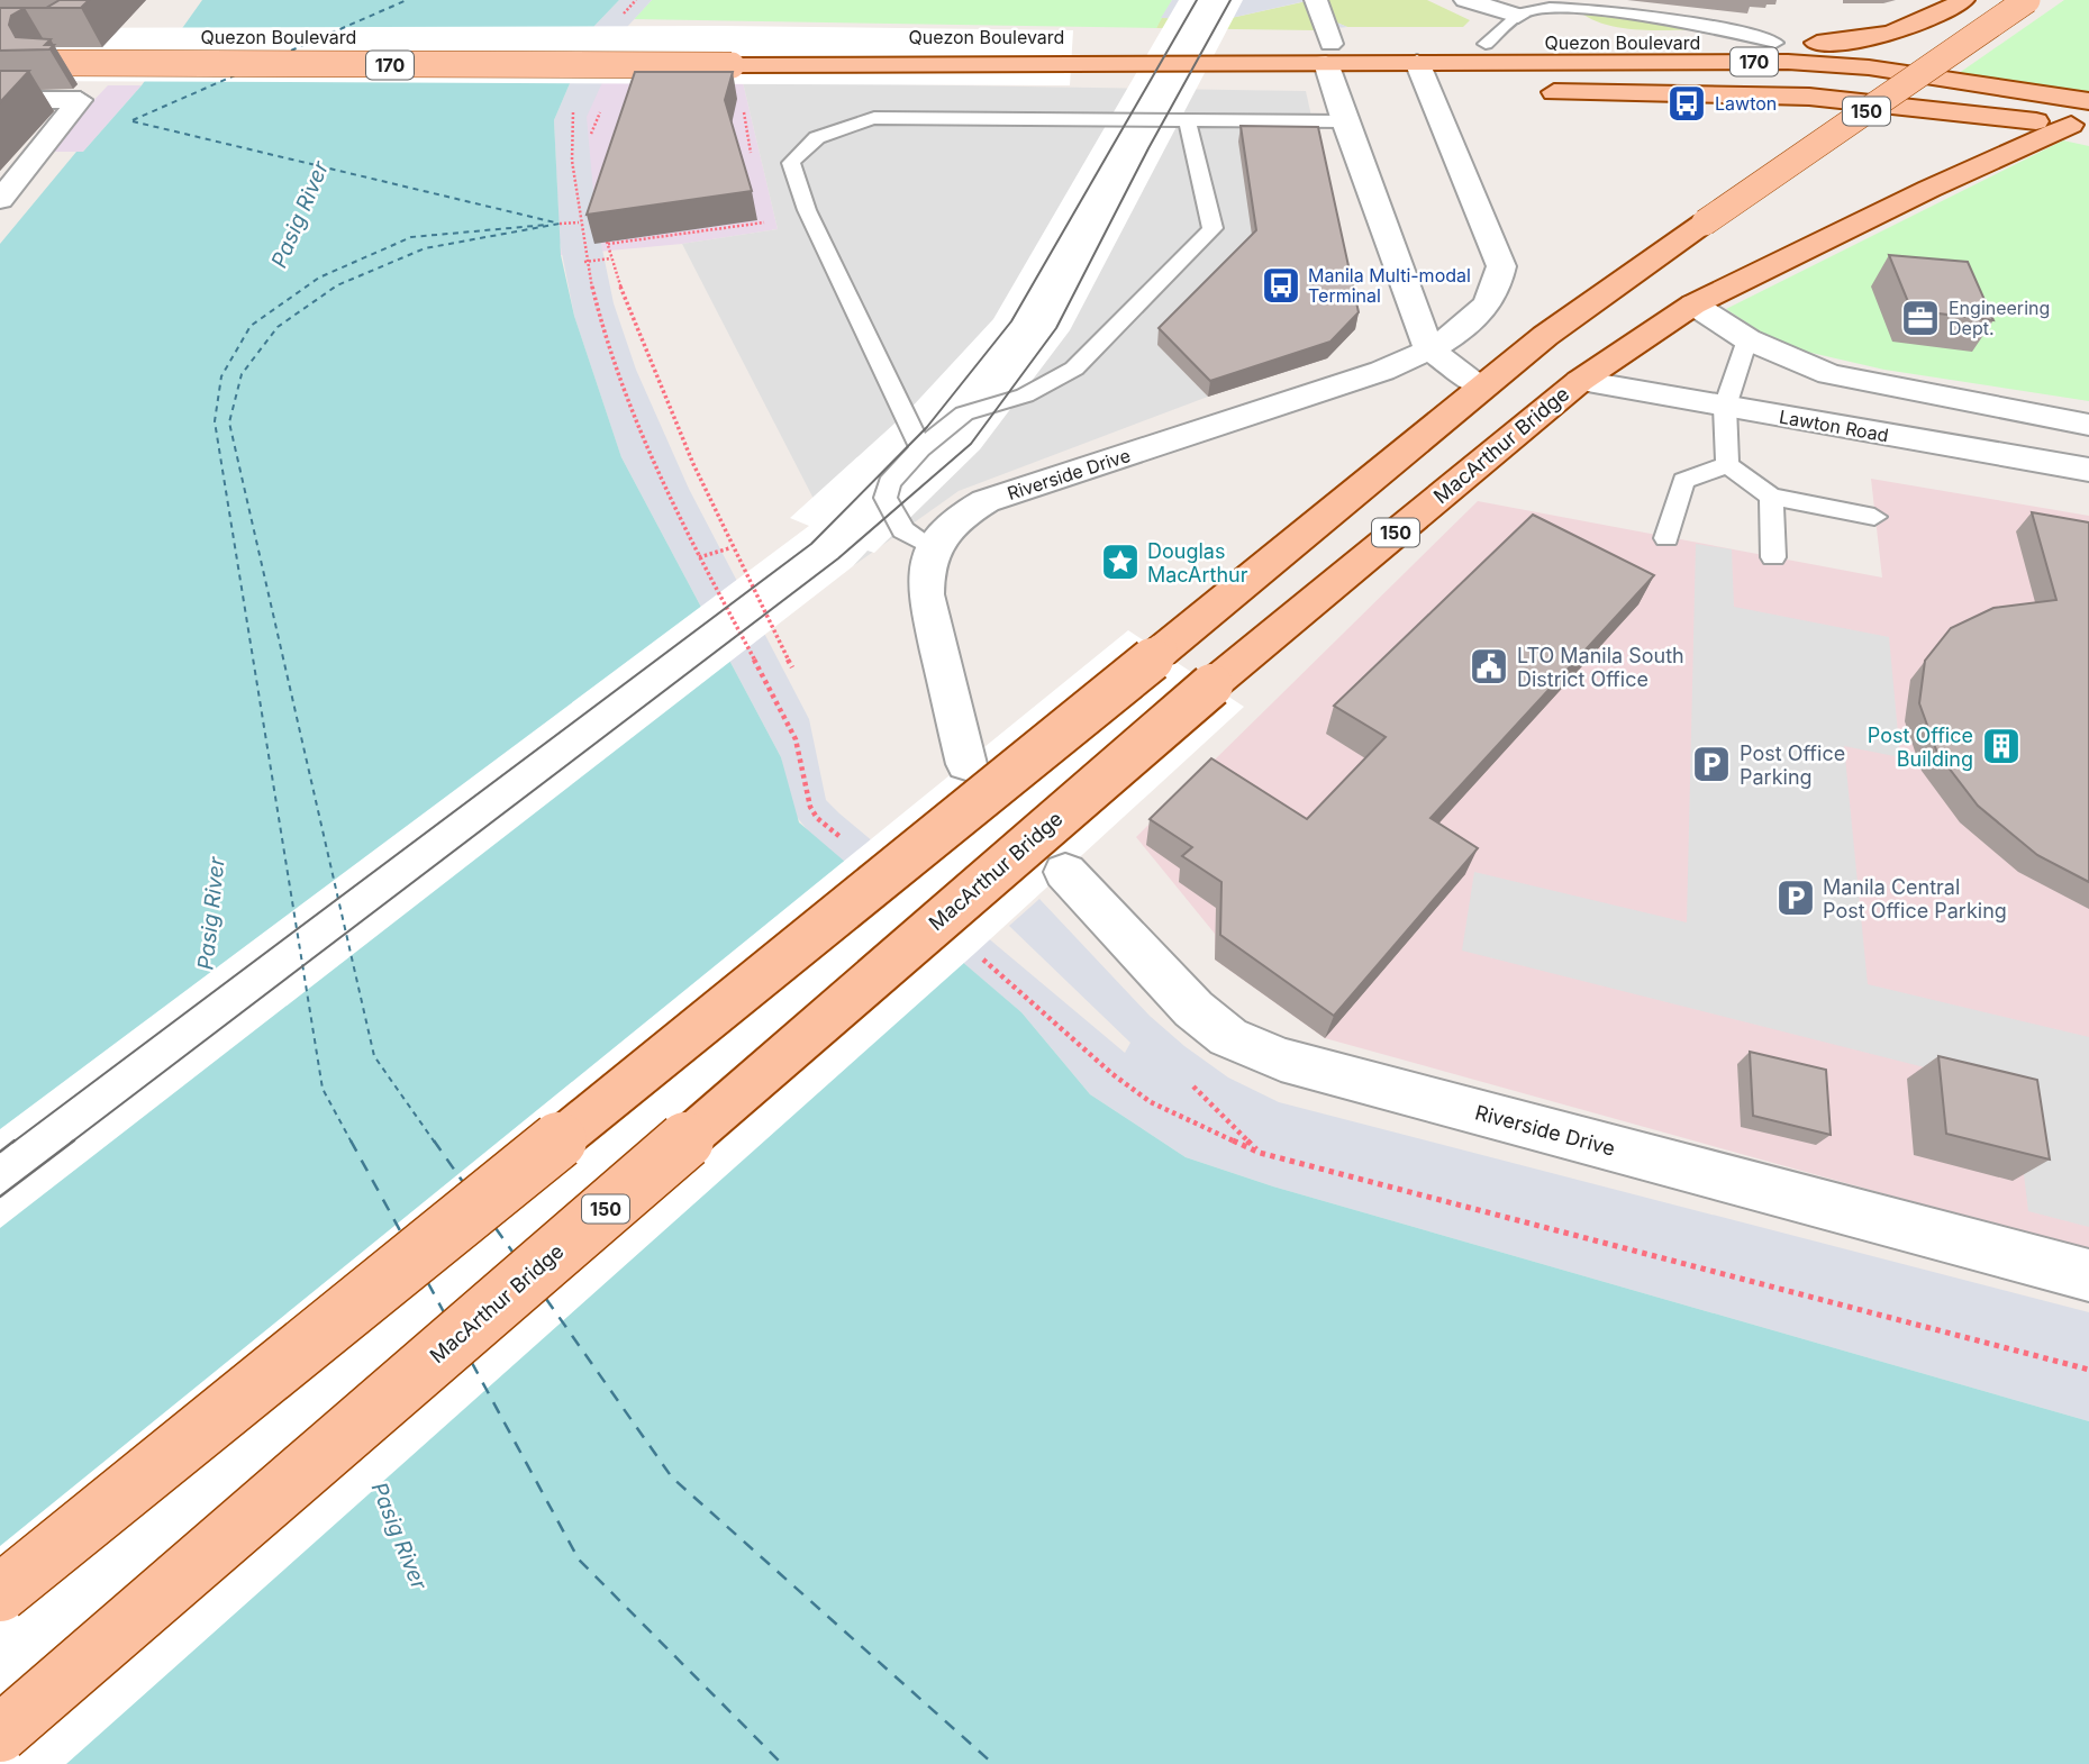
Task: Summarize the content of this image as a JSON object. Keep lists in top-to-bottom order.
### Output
{
  "streets": {
    "main road": [
      "Quezon Boulevard",
      "170",
      "150",
      "MacArthur Bridge"
    ],
    "street": ["Lawton Road", "Riverside Drive"]
  },
  "crossings": [
    ["Quezon Boulevard", "Riverside Drive"],
    ["170", "MacArthur Bridge"],
    ["Lawton Road", "MacArthur Bridge"]
  ],
  "water": ["Pasig River"],
  "places": {
    "bus stop": ["Lawton", "Manila Multi-modal Terminal"],
    "office": ["Engineering Dept."],
    "place": ["Douglas MacArthur"],
    "public building": ["LTO Manila South District Office"],
    "building": ["Post Office Building"],
    "parking": ["Post Office Parking", "Manila Central Post Office Parking"]
  }
}
